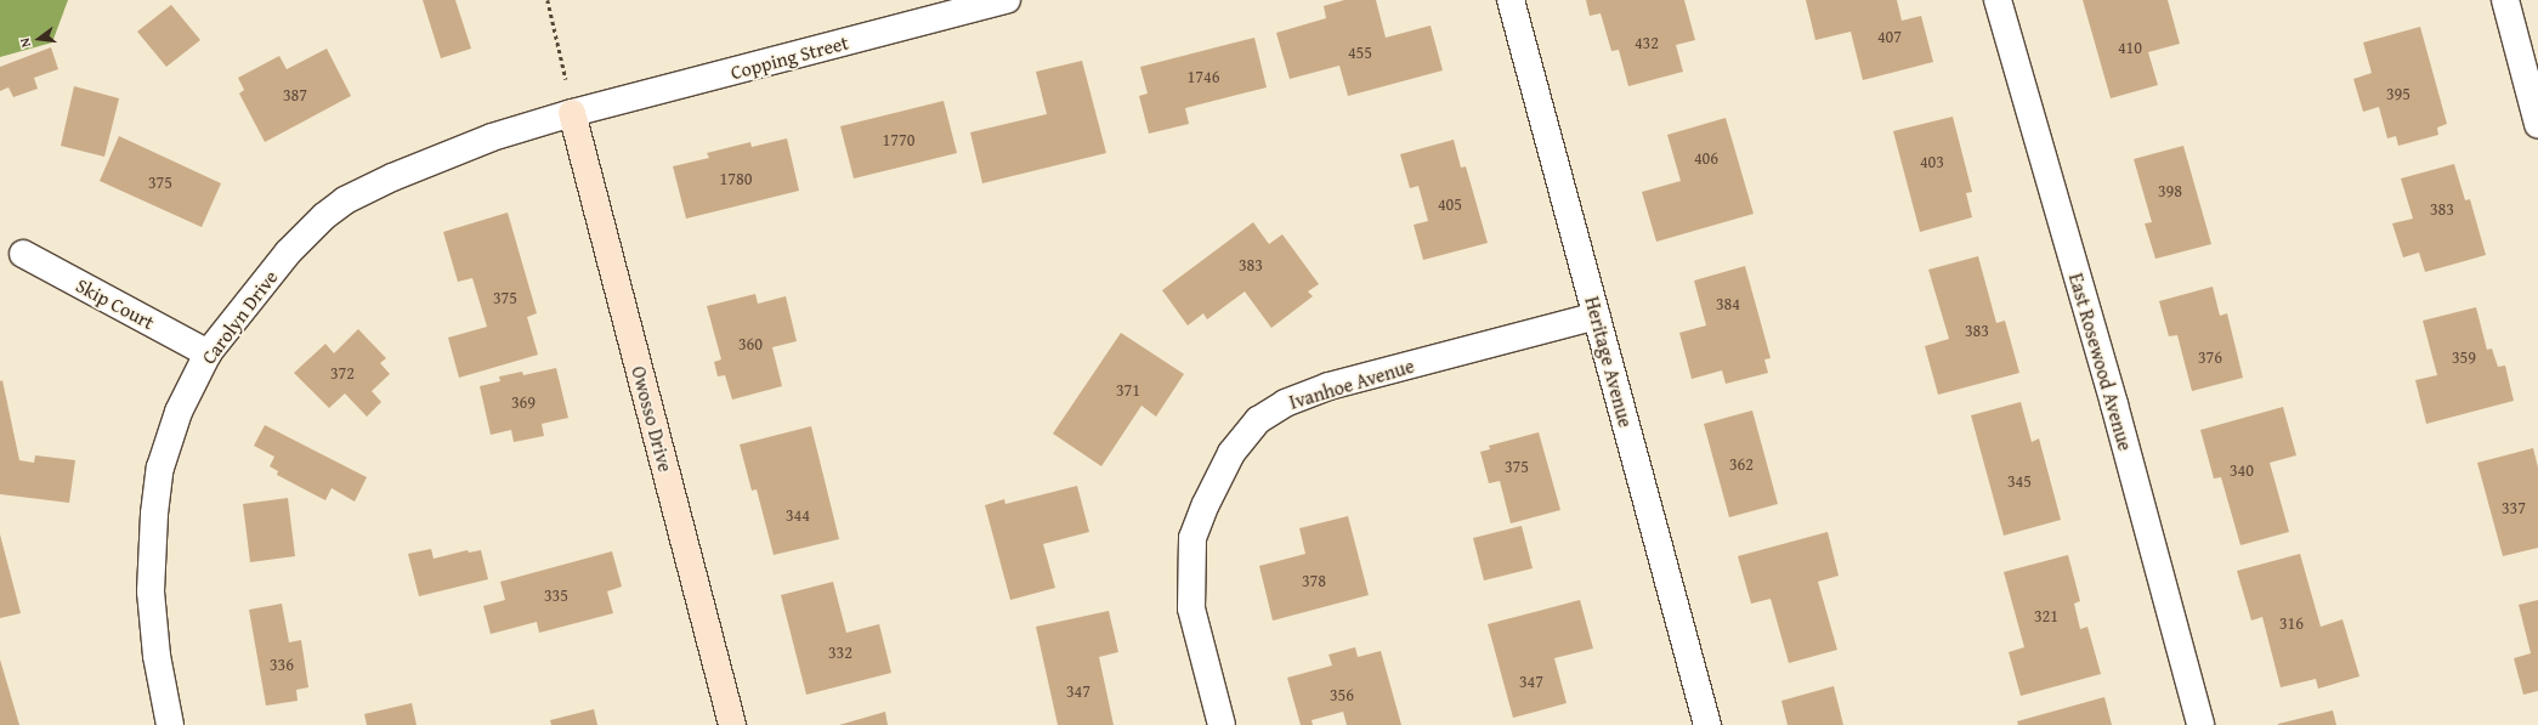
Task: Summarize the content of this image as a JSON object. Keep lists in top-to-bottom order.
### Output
{
  "streets": {
    "street": [
      "Copping Street",
      "Skip Court",
      "Carolyn Drive",
      "Heritage Avenue",
      "East Rosewood Avenue",
      "Ivanhoe Avenue",
      "Owosso Drive"
    ]
  },
  "crossings": [
    ["Copping Street", "Carolyn Drive"],
    ["Copping Street", "Owosso Drive"],
    ["Skip Court", "Carolyn Drive"],
    ["Carolyn Drive", "Owosso Drive"],
    ["Heritage Avenue", "Ivanhoe Avenue"]
  ],
  "house_numbers": [
    "407",
    "432",
    "410",
    "455",
    "1746",
    "395",
    "387",
    "1770",
    "406",
    "403",
    "1780",
    "375",
    "398",
    "405",
    "383",
    "383",
    "375",
    "384",
    "383",
    "360",
    "376",
    "359",
    "372",
    "371",
    "369",
    "362",
    "375",
    "340",
    "345",
    "337",
    "344",
    "378",
    "335",
    "321",
    "316",
    "332",
    "336",
    "347",
    "347",
    "356"
  ],
  "north": "left"
}
